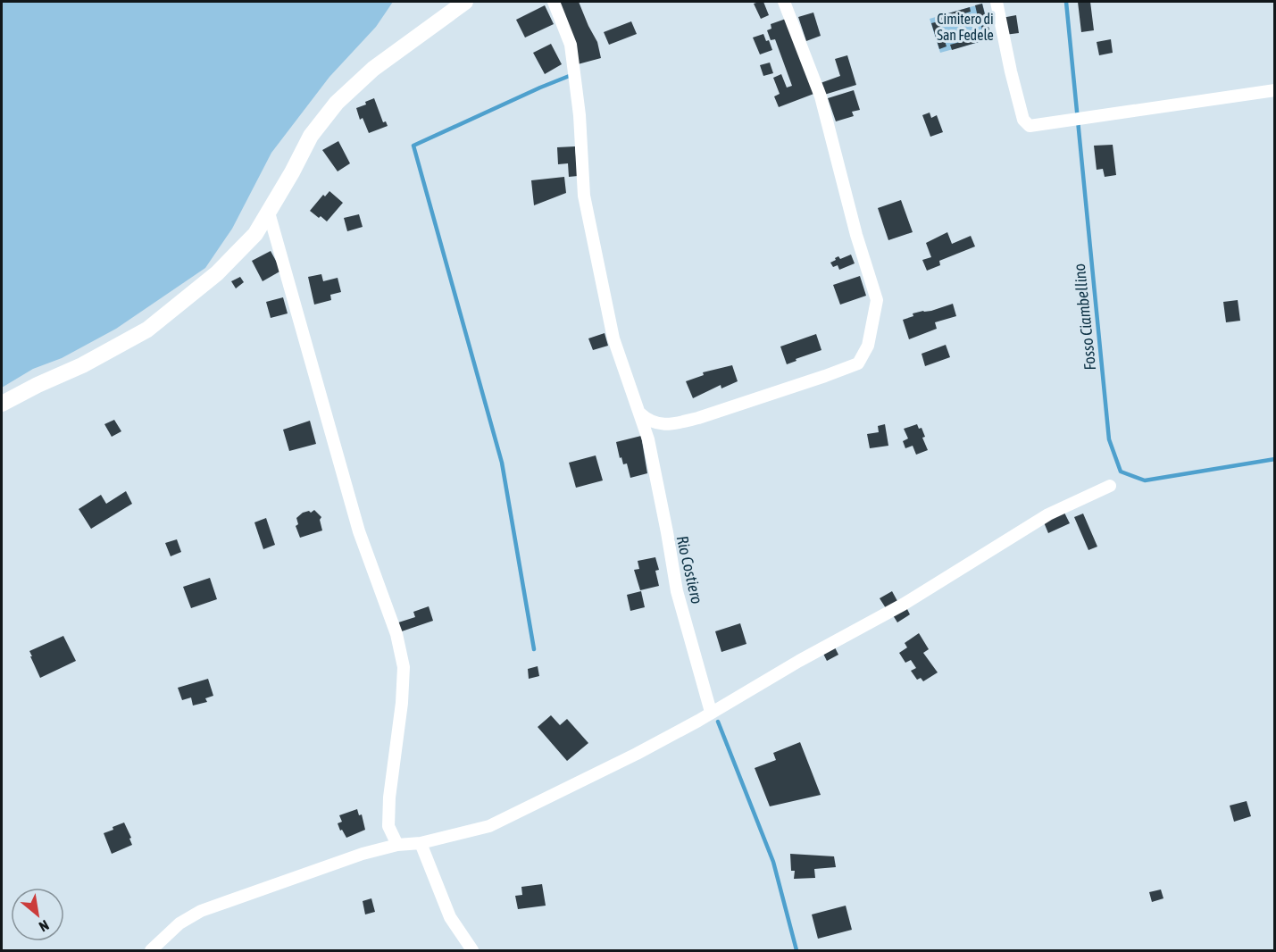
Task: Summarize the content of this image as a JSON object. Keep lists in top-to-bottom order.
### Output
{
  "water": ["Fosso Ciambellino", "Rio Costiero"],
  "parks": ["Cimitero di San Fedele"],
  "north": "bottom right"
}
